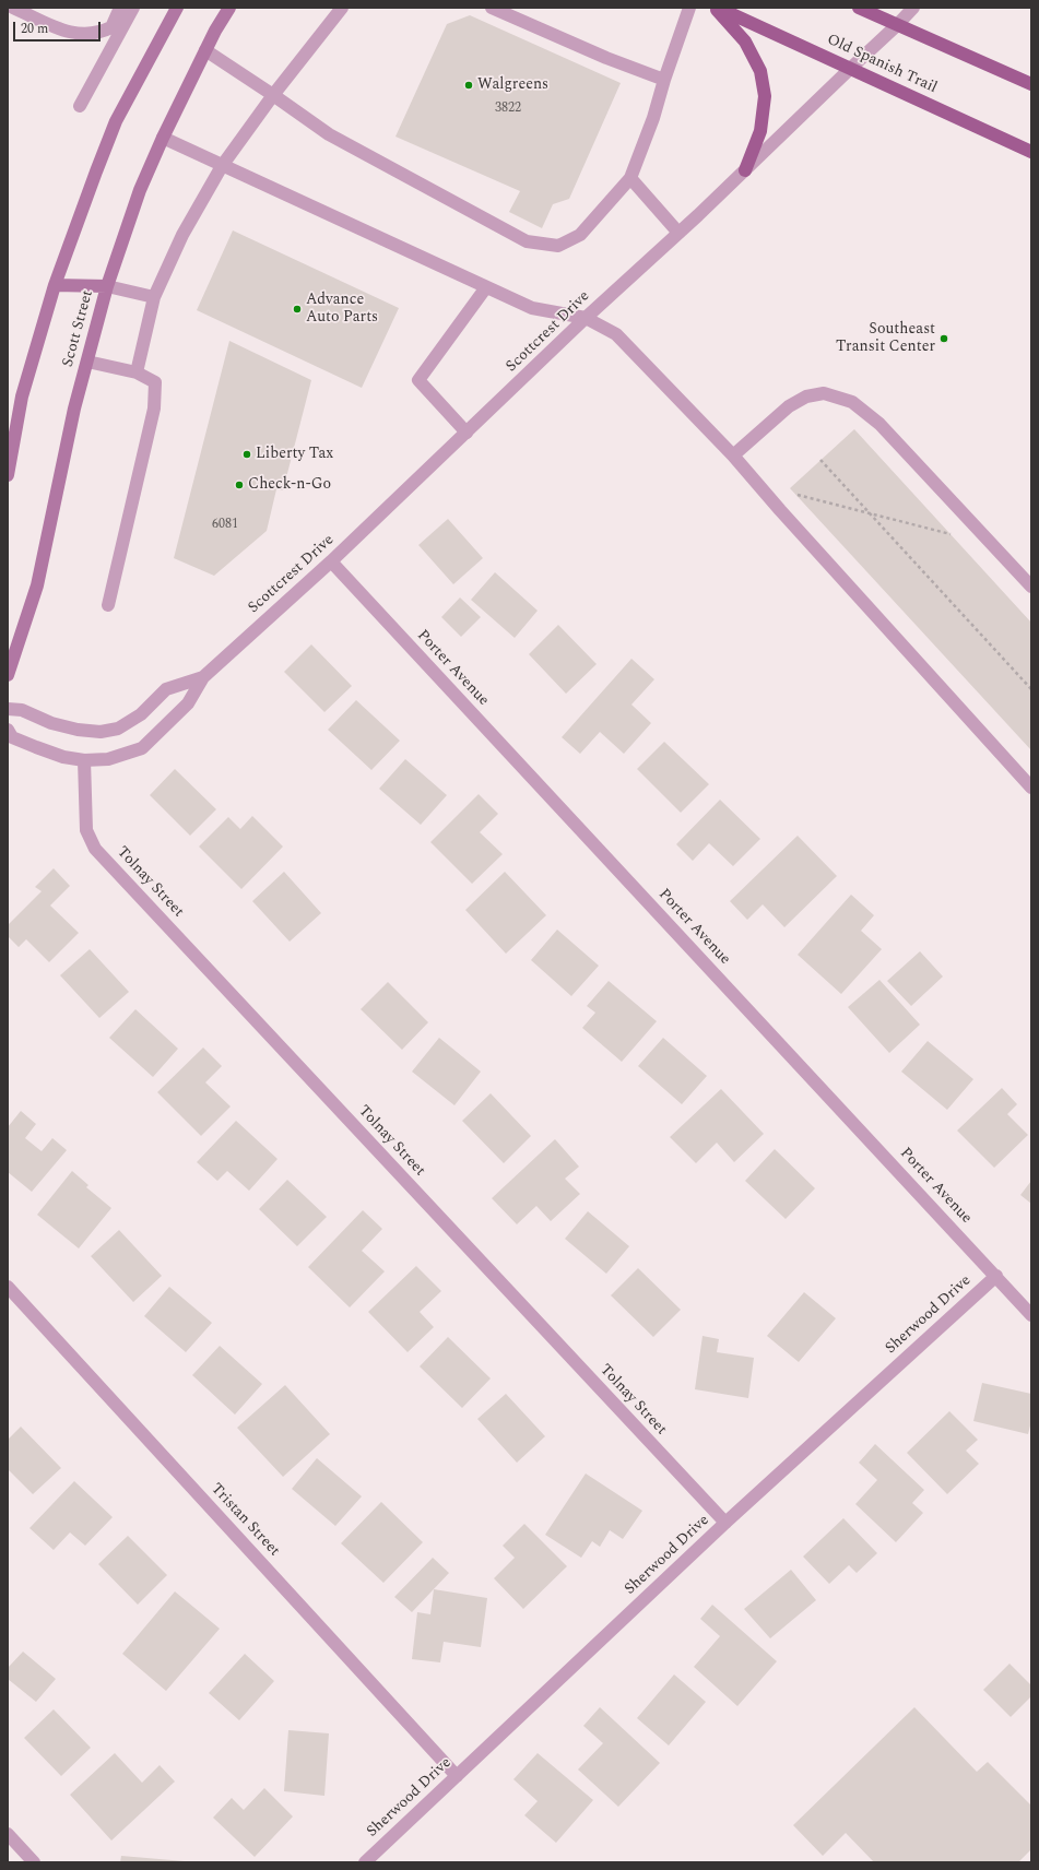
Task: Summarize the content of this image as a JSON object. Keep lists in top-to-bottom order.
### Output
{
  "streets": {
    "main road": ["Old Spanish Trail", "Scott Street"],
    "street": [
      "Scottcrest Drive",
      "Porter Avenue",
      "Tolnay Street",
      "Sherwood Drive",
      "Tristan Street"
    ]
  },
  "crossings": [
    ["Old Spanish Trail", "Scottcrest Drive"],
    ["Scottcrest Drive", "Porter Avenue"],
    ["Scottcrest Drive", "Tolnay Street"],
    ["Porter Avenue", "Sherwood Drive"],
    ["Tolnay Street", "Sherwood Drive"],
    ["Sherwood Drive", "Tristan Street"]
  ],
  "places": [
    "Walgreens",
    "Advance Auto Parts",
    "Southeast Transit Center",
    "Liberty Tax",
    "Check-n-Go"
  ],
  "house_numbers": ["3822", "6081"],
  "scale_bar": "20 m"
}
